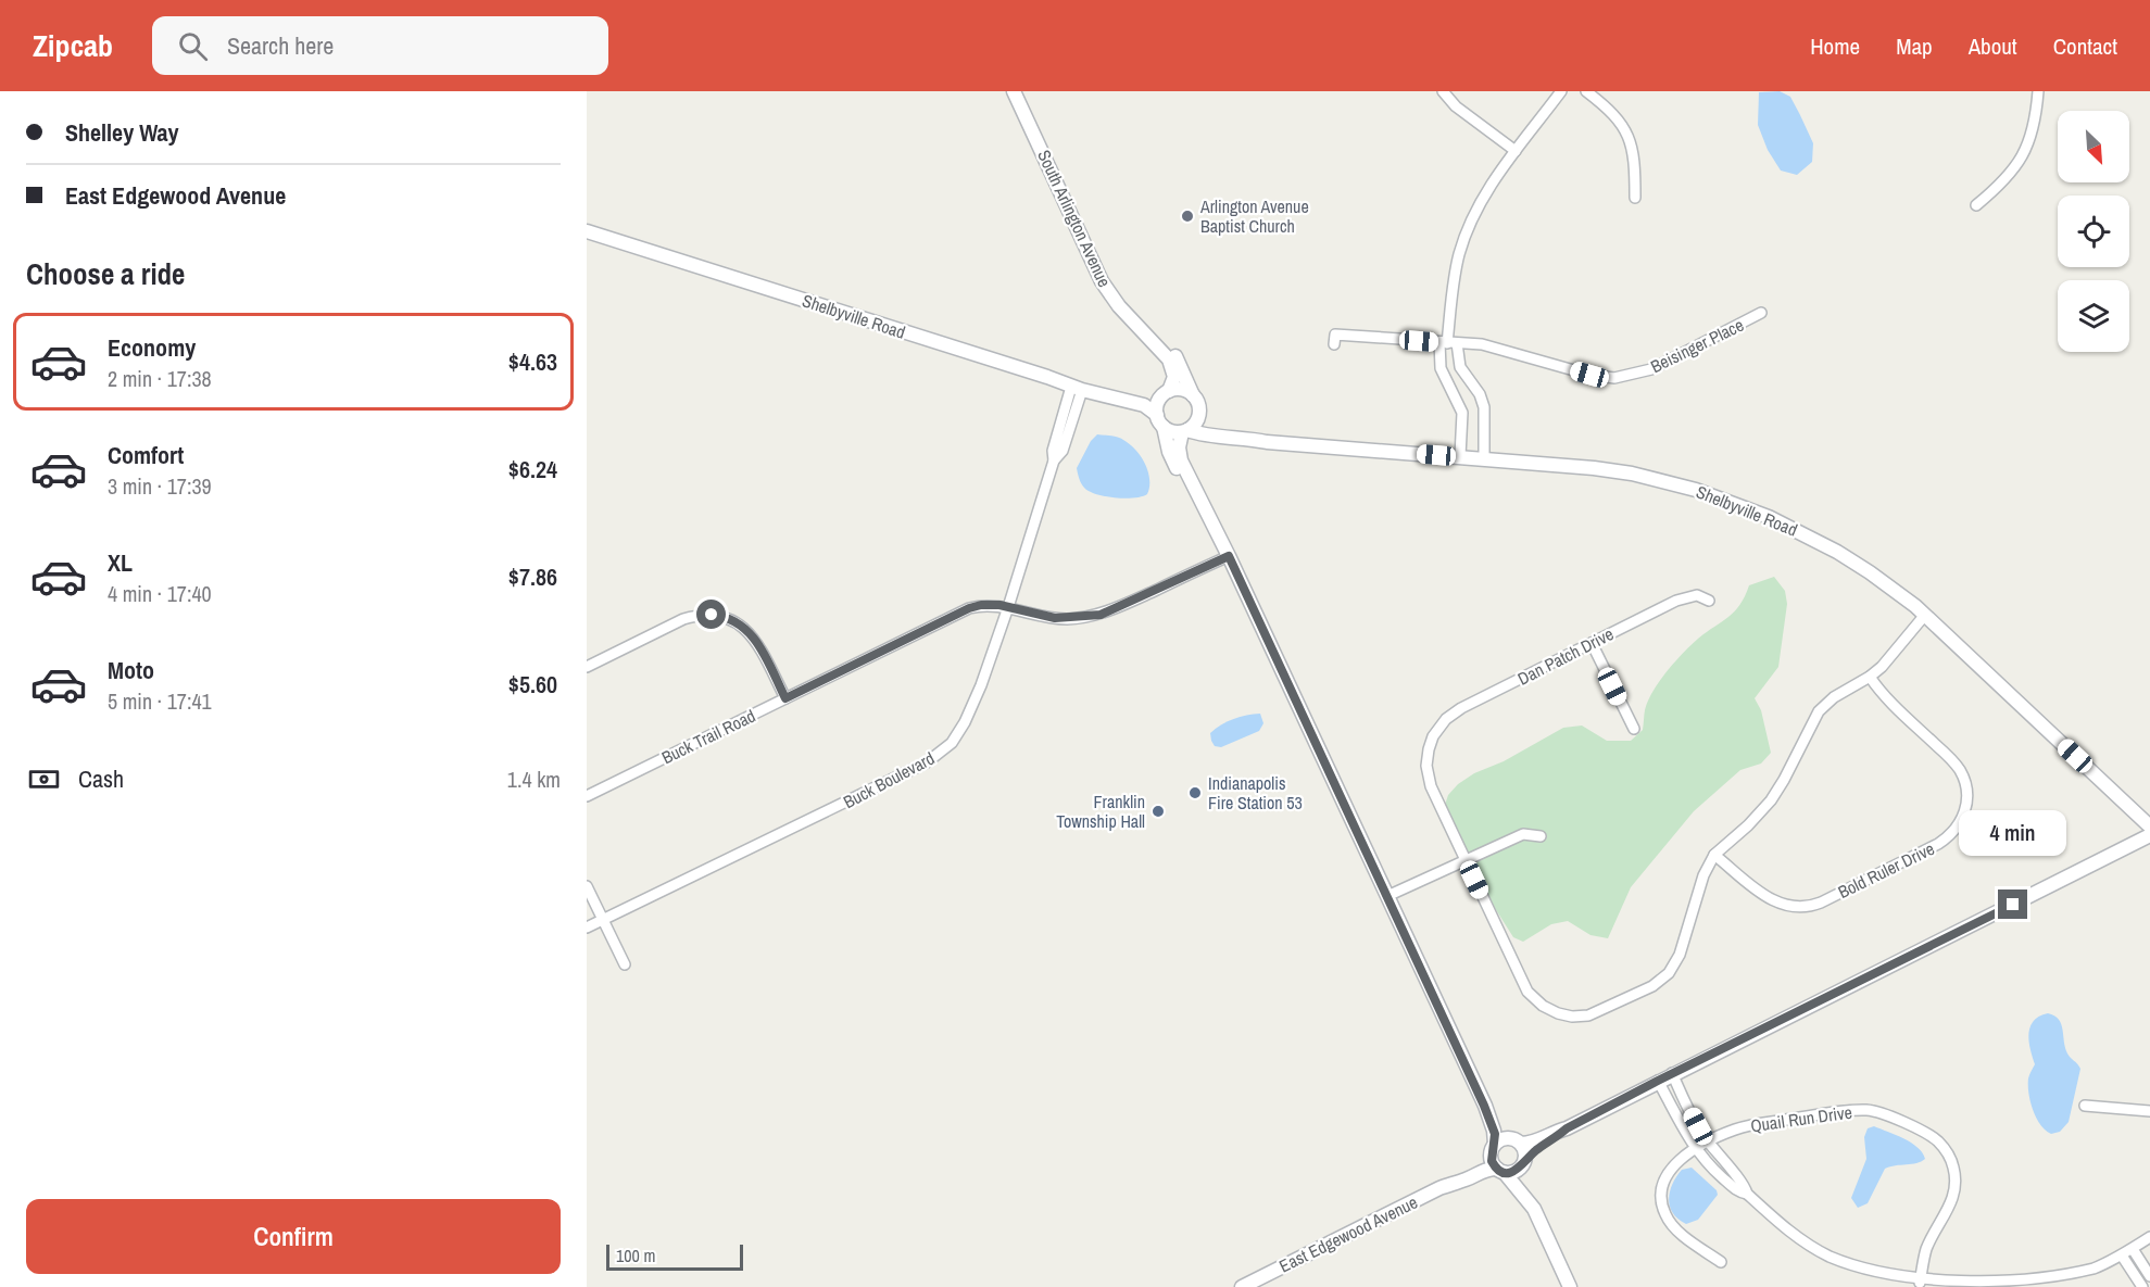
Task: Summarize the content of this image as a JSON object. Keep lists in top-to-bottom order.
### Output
{
  "streets": {
    "main road": ["South Arlington Avenue", "Shelbyville Road", "East Edgewood Avenue"],
    "street": [
      "Beisinger Place",
      "Dan Patch Drive",
      "Buck Trail Road",
      "Buck Boulevard",
      "Bold Ruler Drive",
      "Quail Run Drive"
    ]
  },
  "crossings": [
    ["Shelbyville Road", "Buck Boulevard"],
    ["Buck Trail Road", "Buck Boulevard"]
  ],
  "places": ["Arlington Avenue Baptist Church", "Indianapolis Fire Station 53", "Franklin Township Hall"],
  "scale_bar": "100 m",
  "north": "bottom right",
  "page": {
    "header": "Zipcab",
    "search": "Search here",
    "nav": [
      "Home",
      "Map",
      "About",
      "Contact"
    ],
    "banner": ["Shelley Way", "East Edgewood Avenue"],
    "heading": "Choose a ride",
    "list": [
      {
        "name": "Economy",
        "note": "2 min · 17:38",
        "value": "$4.63"
      },
      {
        "name": "Comfort",
        "note": "3 min · 17:39",
        "value": "$6.24"
      },
      {
        "name": "XL",
        "note": "4 min · 17:40",
        "value": "$7.86"
      },
      {
        "name": "Moto",
        "note": "5 min · 17:41",
        "value": "$5.60"
      }
    ],
    "pay": ["Cash", "1.4 km"],
    "bubble": "4 min",
    "buttons": "Confirm",
    "scale": "100 m"
  }
}
